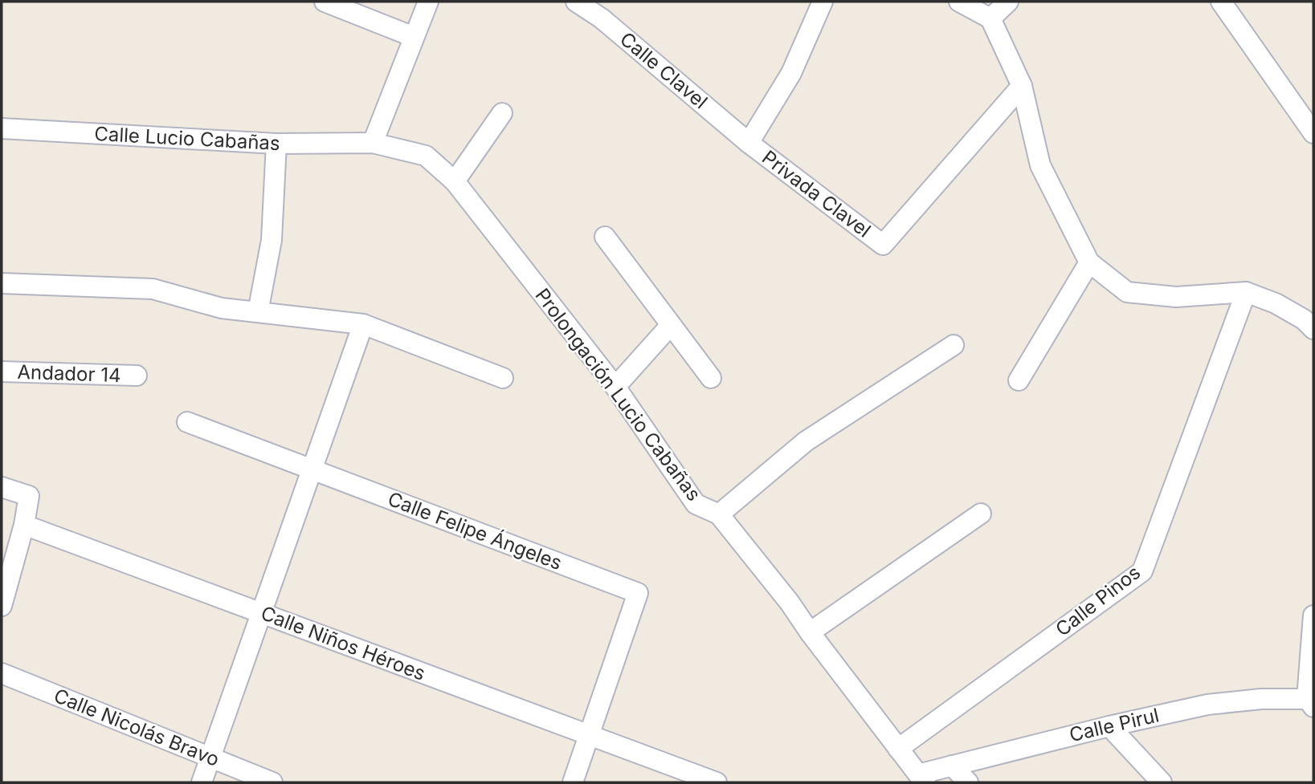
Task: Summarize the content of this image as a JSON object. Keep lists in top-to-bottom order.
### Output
{
  "streets": {
    "street": [
      "Calle Clavel",
      "Calle Lucio Cabañas",
      "Privada Clavel",
      "Andador 14",
      "Prolongación Lucio Cabañas",
      "Calle Felipe Ángeles",
      "Calle Pinos",
      "Calle Niños Héroes",
      "Calle Pirul",
      "Calle Nicolás Bravo"
    ]
  },
  "crossings": [
    ["Calle Clavel", "Privada Clavel"],
    ["Calle Lucio Cabañas", "Prolongación Lucio Cabañas"],
    ["Prolongación Lucio Cabañas", "Calle Pinos"],
    ["Prolongación Lucio Cabañas", "Calle Pirul"],
    ["Calle Felipe Ángeles", "Calle Niños Héroes"]
  ]
}
